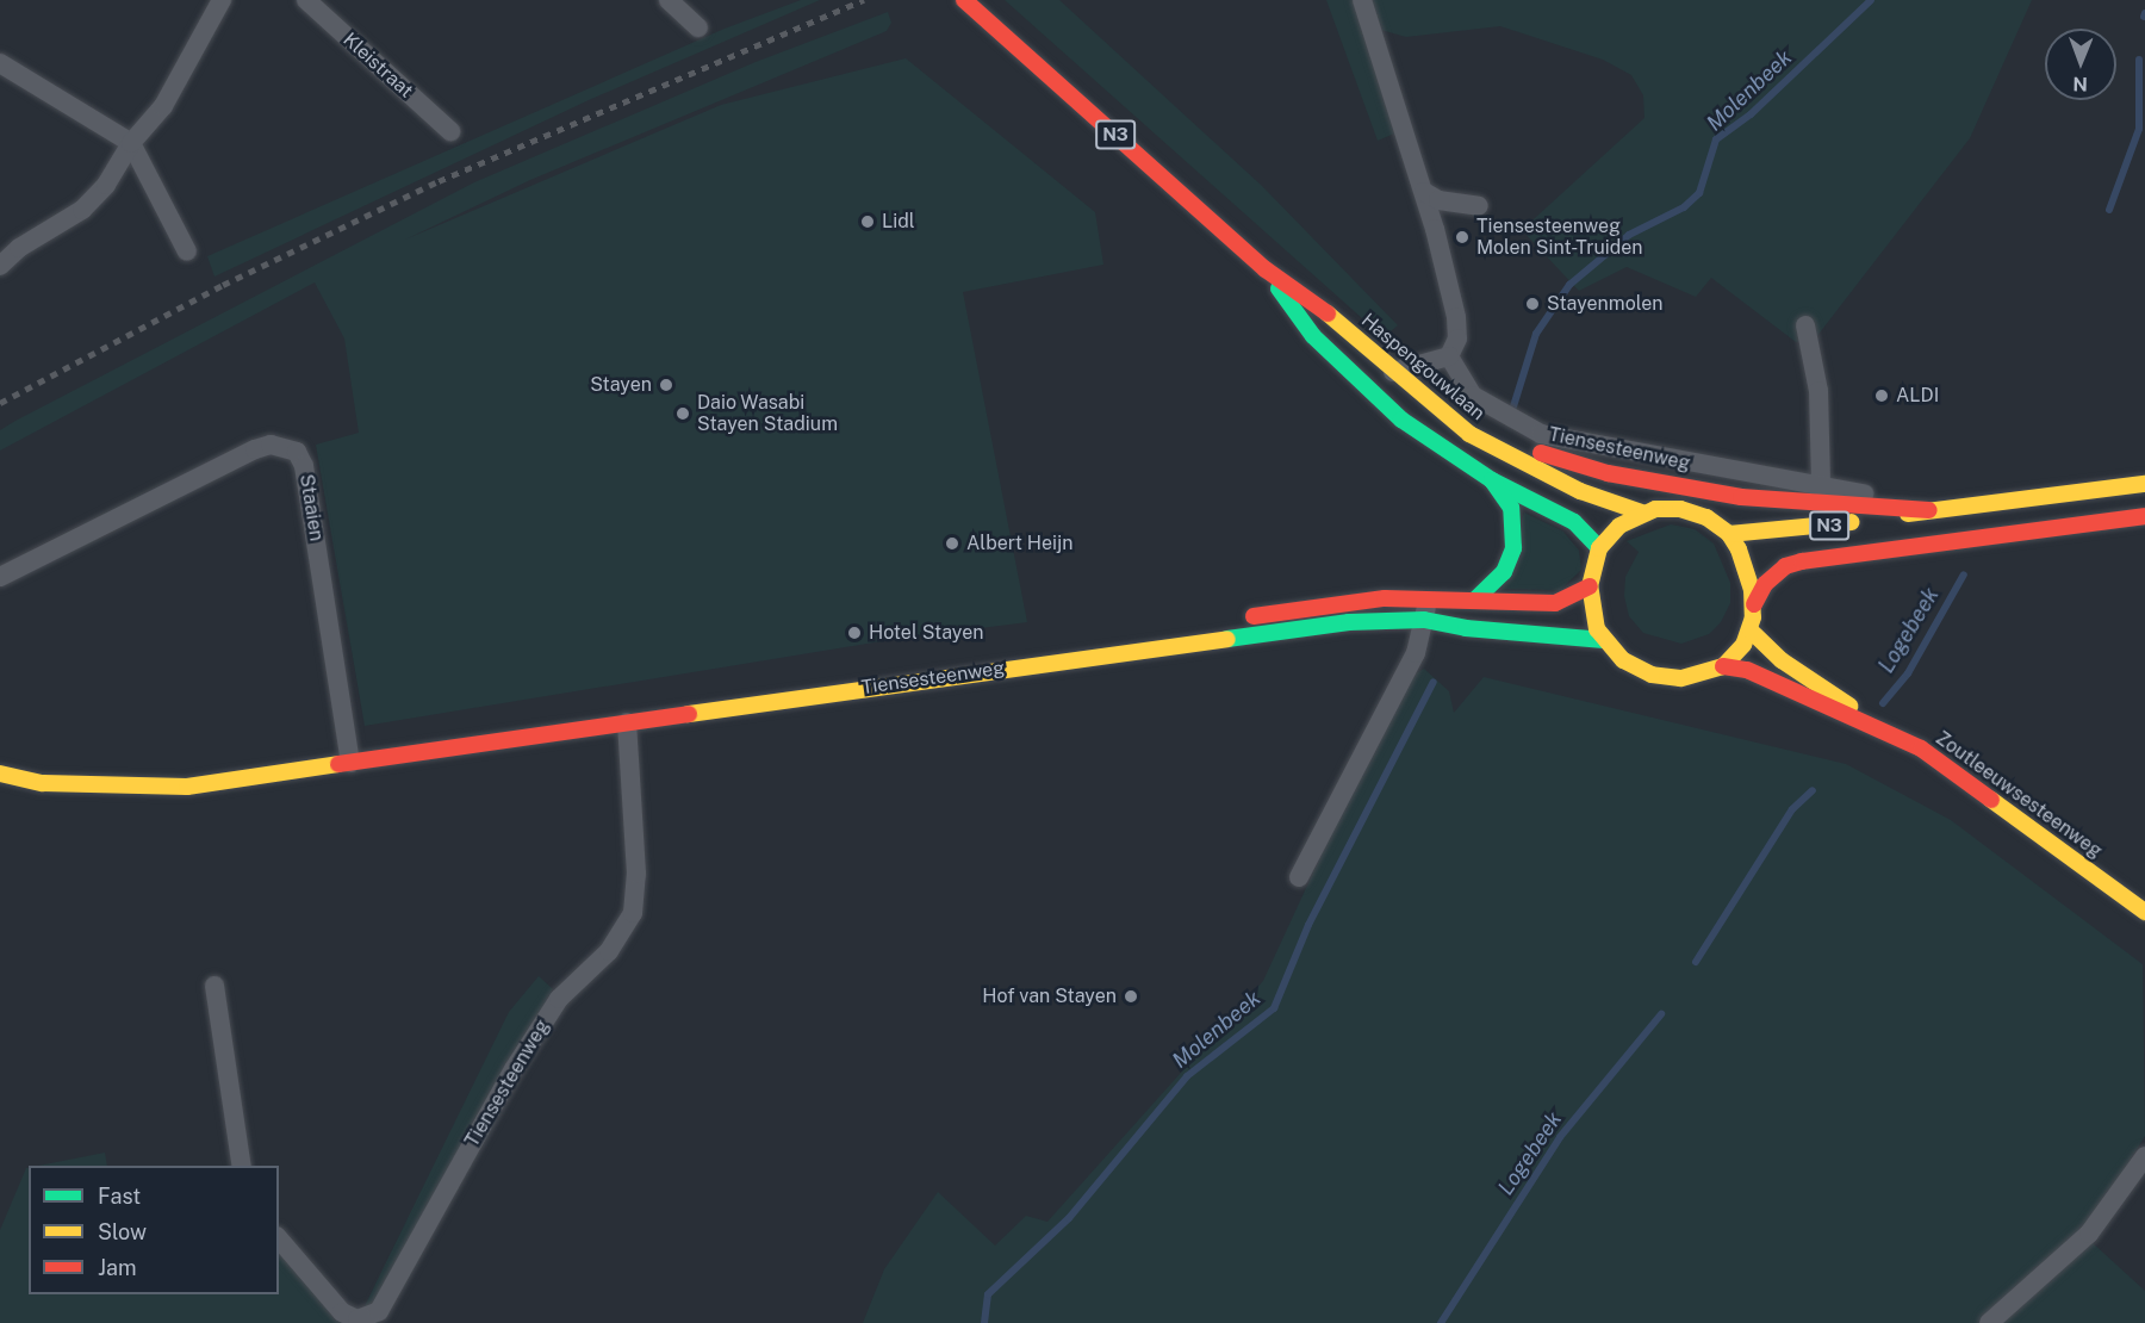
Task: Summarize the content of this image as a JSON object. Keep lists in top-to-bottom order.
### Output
{
  "streets": {
    "main road": [
      "N3",
      "Haspengouwlaan",
      "Tiensesteenweg",
      "Zoutleeuwsesteenweg"
    ],
    "street": ["Kleistraat", "Staaien"]
  },
  "crossings": [
    ["N3", "Haspengouwlaan"],
    ["N3", "Tiensesteenweg"],
    ["N3", "Zoutleeuwsesteenweg"],
    ["Haspengouwlaan", "Tiensesteenweg"],
    ["Haspengouwlaan", "Zoutleeuwsesteenweg"],
    ["Tiensesteenweg", "Staaien"],
    ["Tiensesteenweg", "Zoutleeuwsesteenweg"]
  ],
  "water": ["Molenbeek", "Logebeek"],
  "places": [
    "Lidl",
    "Tiensesteenweg Molen Sint-Truiden",
    "Stayenmolen",
    "Stayen",
    "ALDI",
    "Daio Wasabi Stayen Stadium",
    "Albert Heijn",
    "Hotel Stayen",
    "Hof van Stayen"
  ],
  "legend": ["Fast", "Slow", "Jam"],
  "north": "bottom"
}
